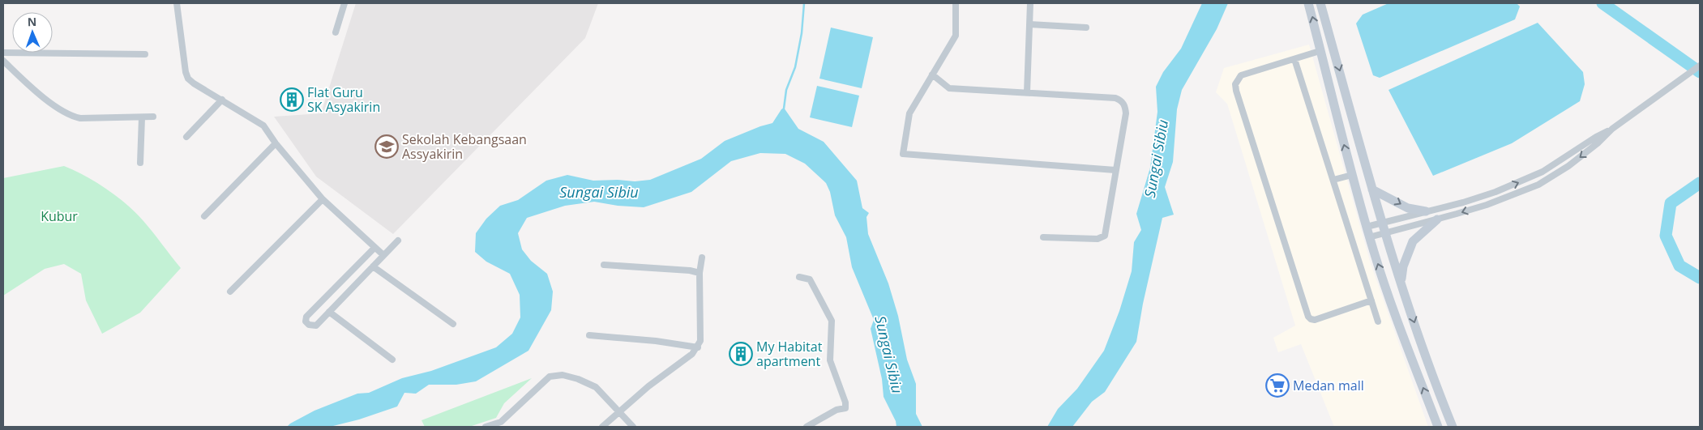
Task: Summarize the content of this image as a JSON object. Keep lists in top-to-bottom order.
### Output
{
  "water": ["Sungai Sibiu"],
  "parks": ["Kubur"],
  "places": {
    "building": ["Flat Guru SK Asyakirin", "My Habitat apartment"],
    "school or university": ["Sekolah Kebangsaan Assyakirin"],
    "supermarket": ["Medan mall"]
  },
  "north": "top"
}
